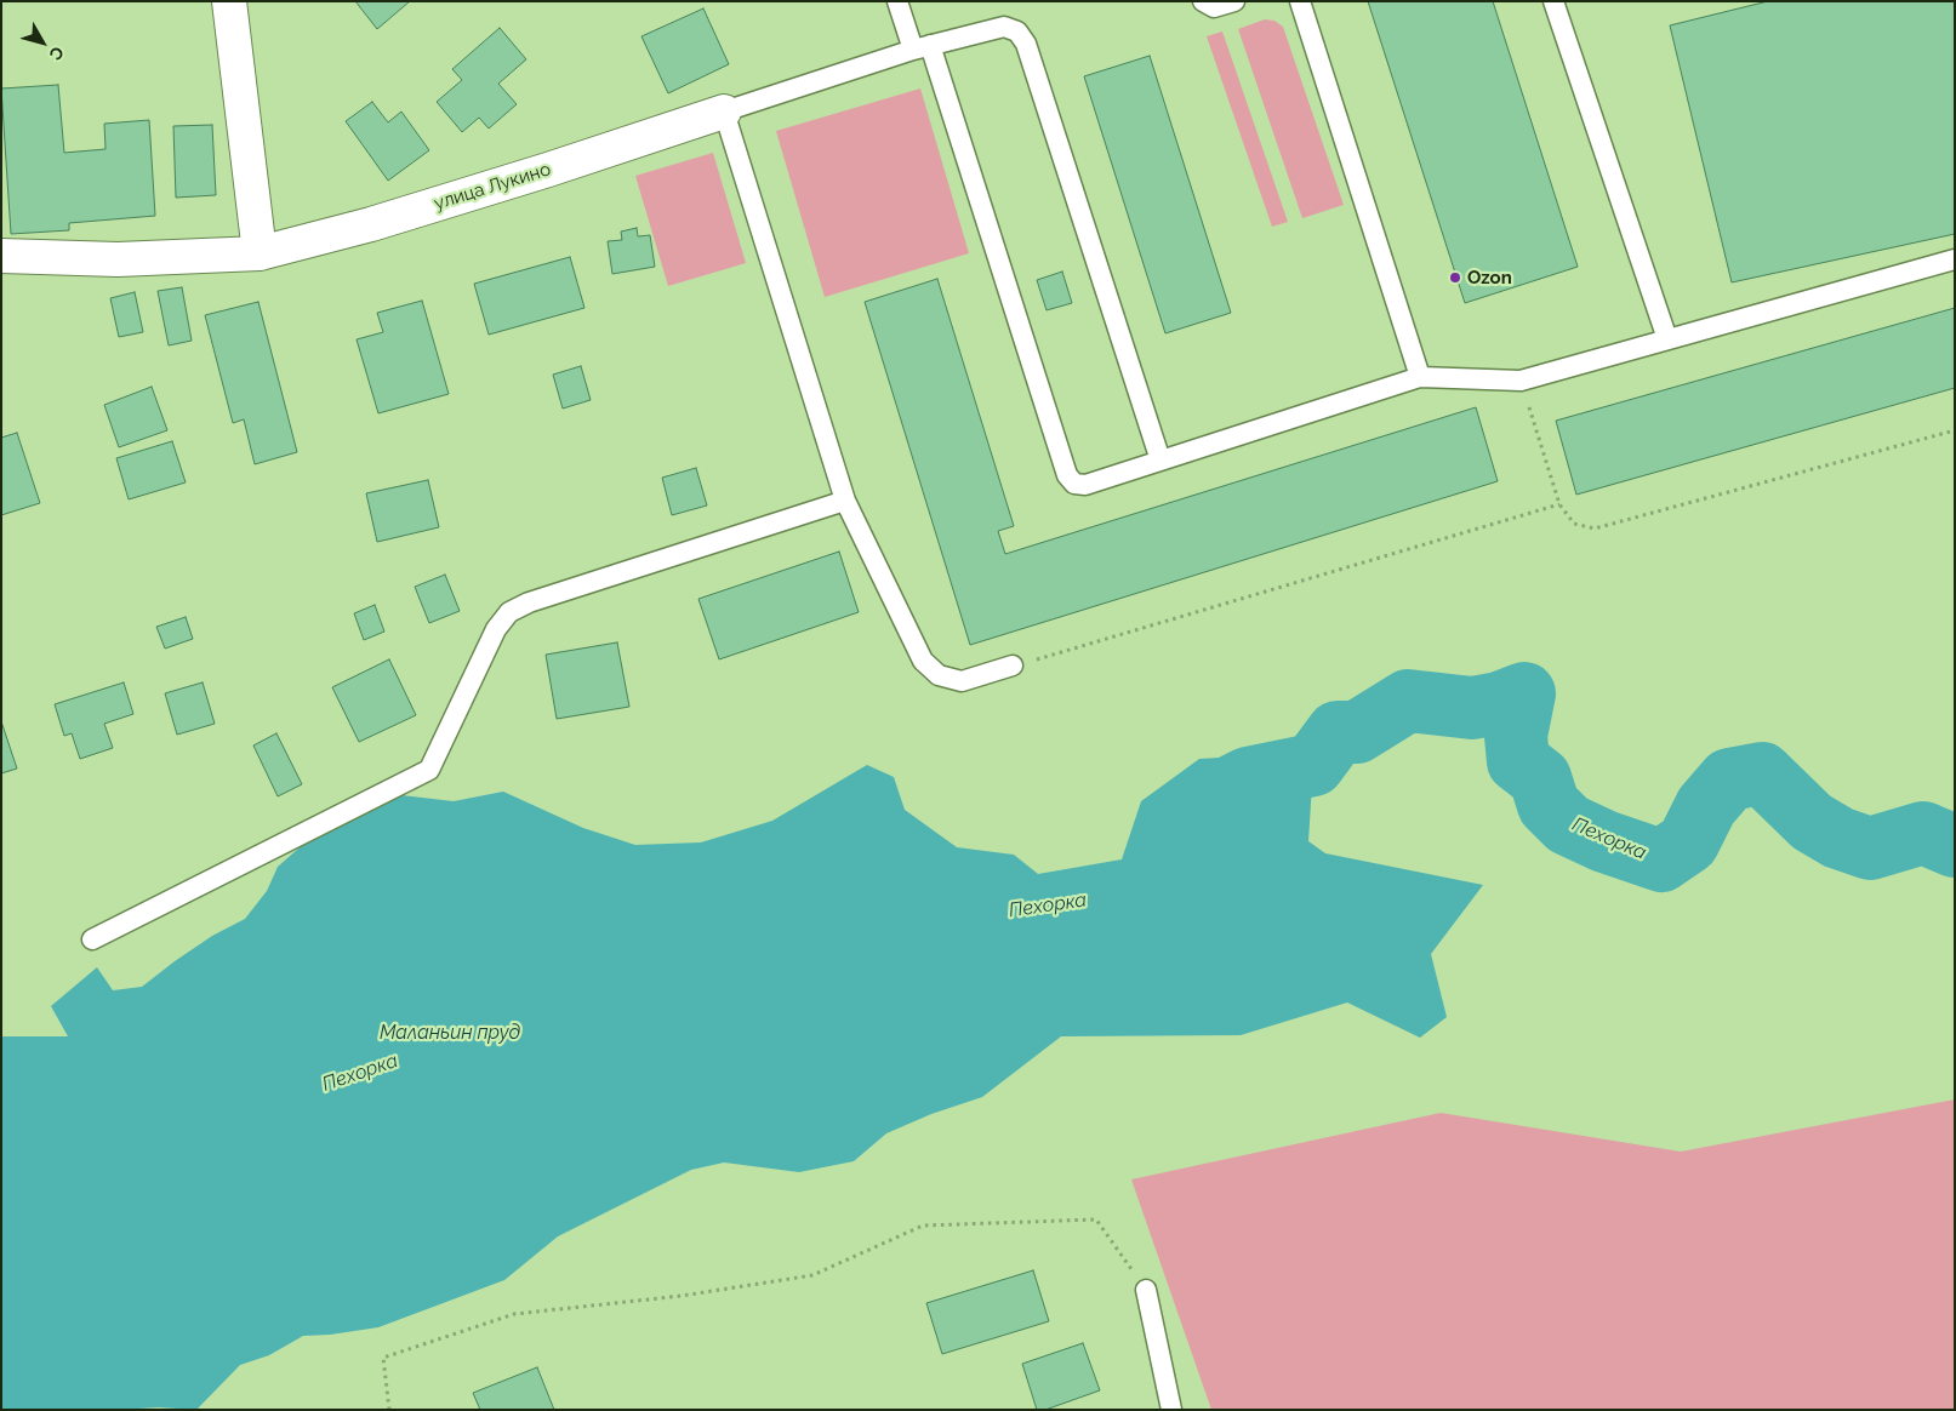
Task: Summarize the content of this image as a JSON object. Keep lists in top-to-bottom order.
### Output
{
  "streets": {
    "street": ["улица Лукино"]
  },
  "water": ["Пехорка", "Маланьин пруд"],
  "places": ["Ozon"],
  "north": "bottom right"
}
